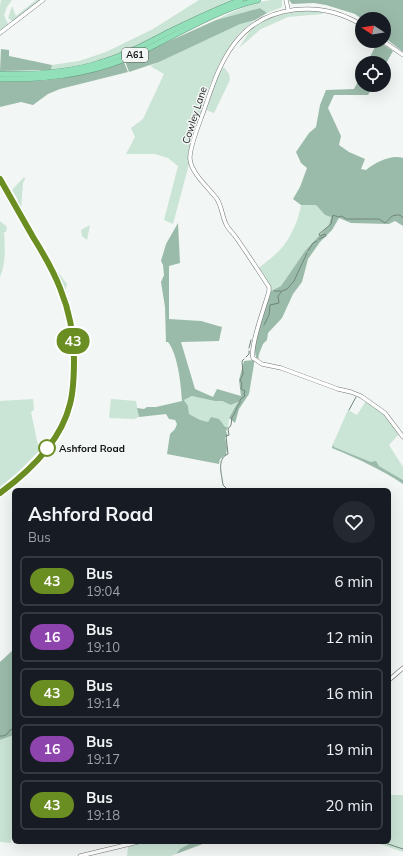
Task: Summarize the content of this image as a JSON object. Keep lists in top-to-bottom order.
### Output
{
  "streets": {
    "highway": ["A61"],
    "street": ["Cowley Lane"]
  },
  "places": ["Ashford Road"],
  "lines": ["bus line 43"],
  "north": "left",
  "page": {
    "on_map": "43",
    "heading": ["Ashford Road", "Bus"],
    "list": [
      {
        "mark": "43",
        "name": "Bus",
        "note": "19:04",
        "value": "6 min"
      },
      {
        "mark": "16",
        "name": "Bus",
        "note": "19:10",
        "value": "12 min"
      },
      {
        "mark": "43",
        "name": "Bus",
        "note": "19:14",
        "value": "16 min"
      },
      {
        "mark": "16",
        "name": "Bus",
        "note": "19:17",
        "value": "19 min"
      },
      {
        "mark": "43",
        "name": "Bus",
        "note": "19:18",
        "value": "20 min"
      }
    ]
  }
}
